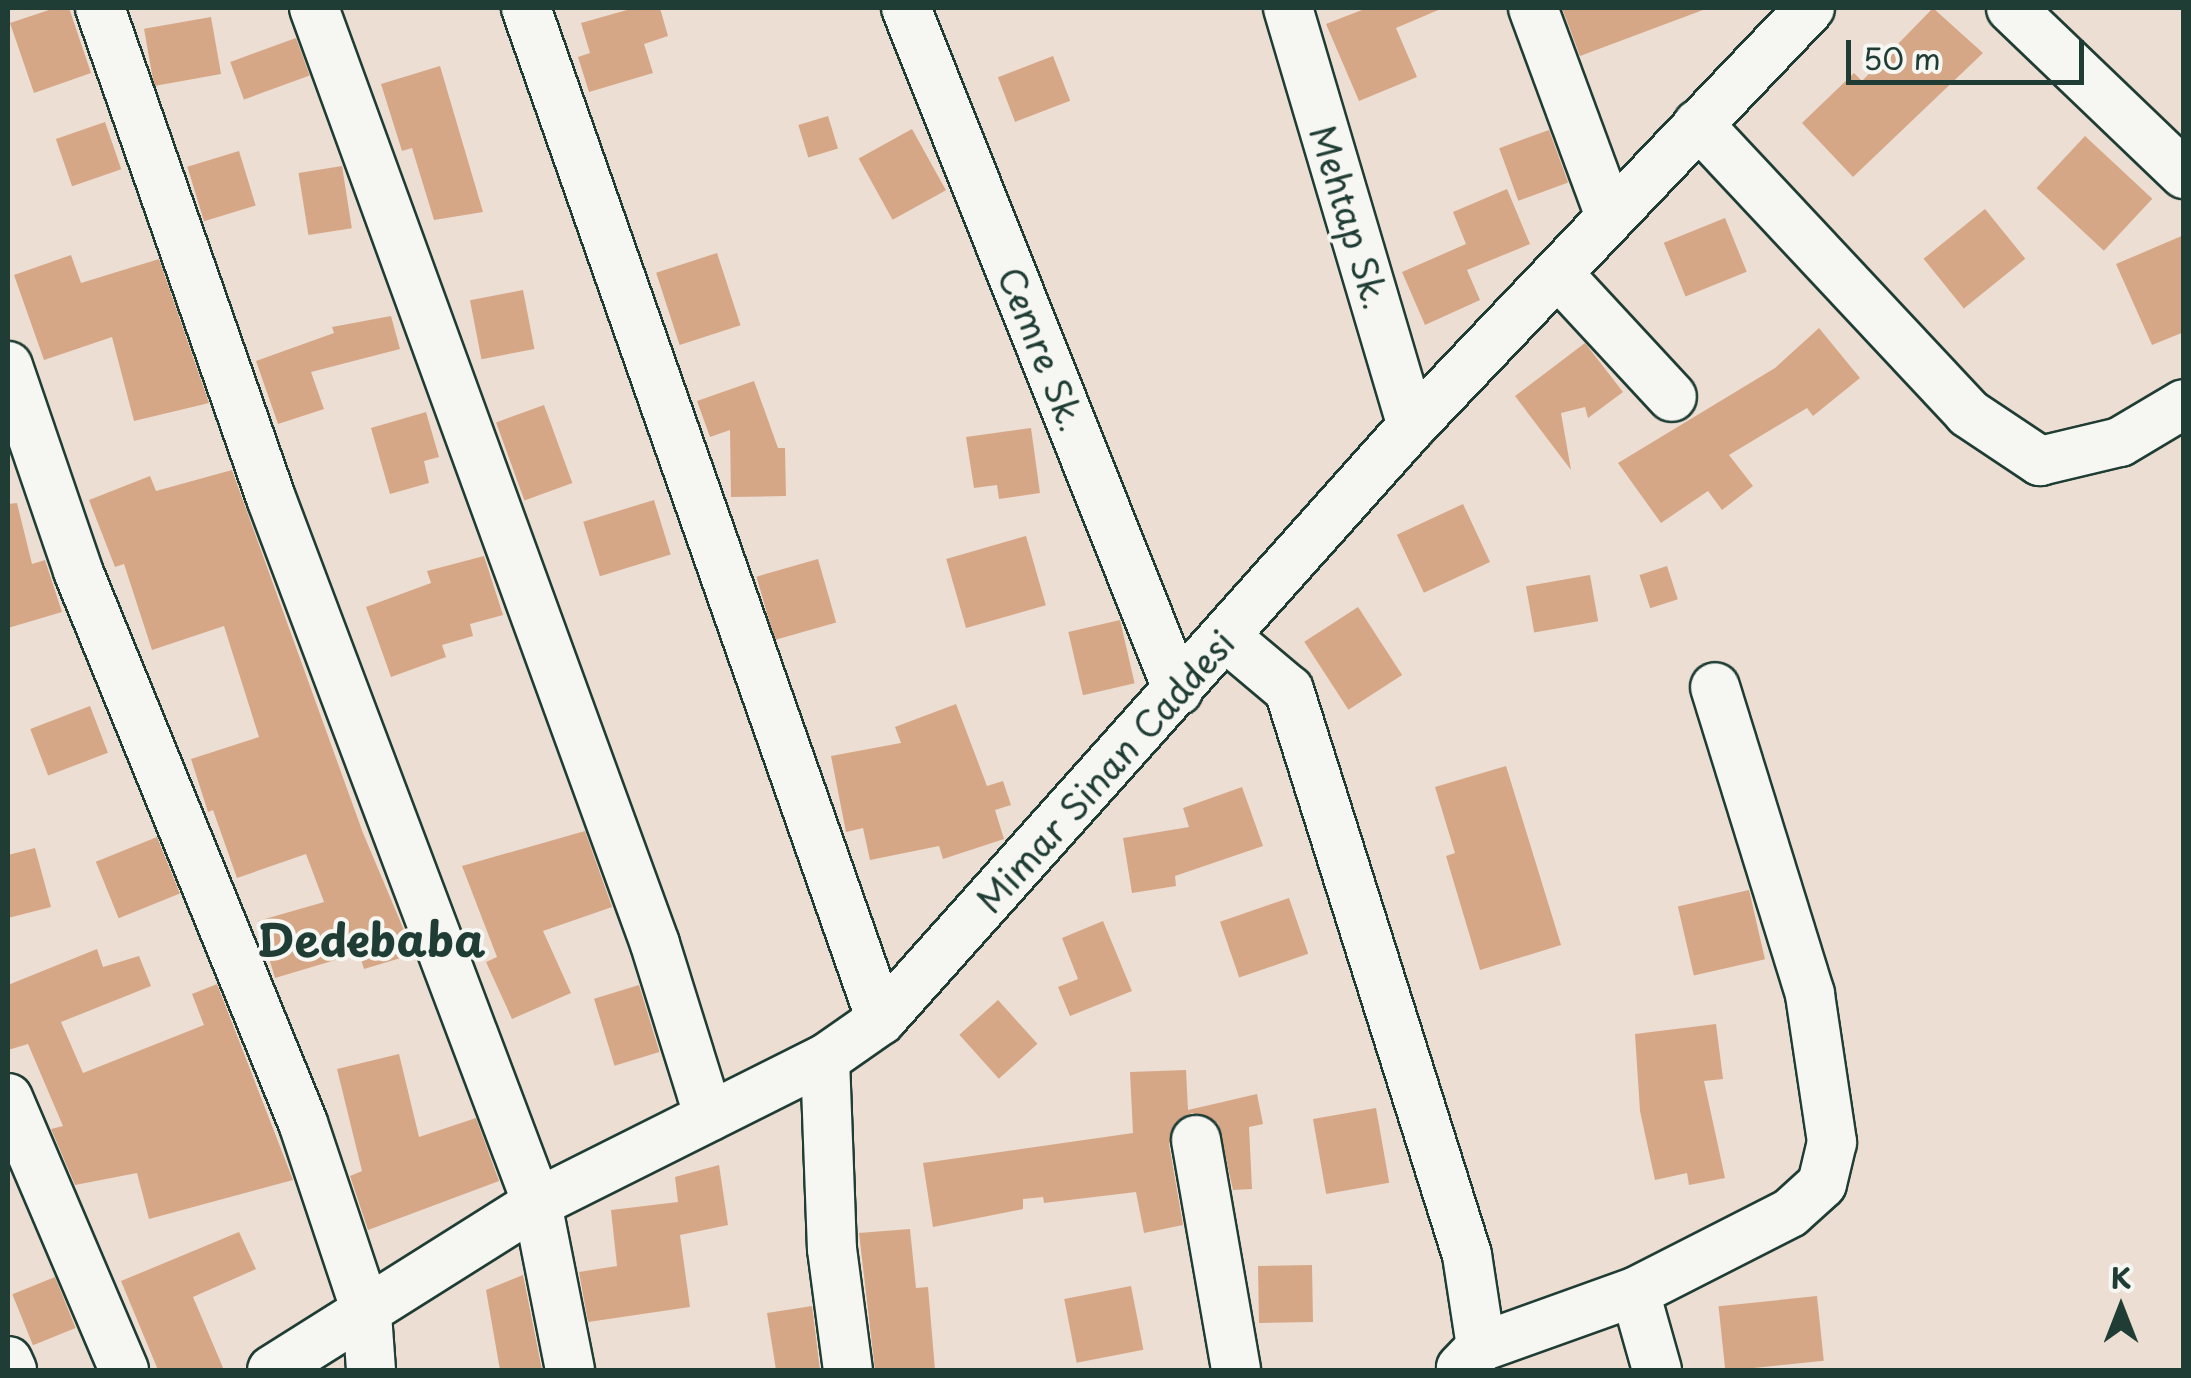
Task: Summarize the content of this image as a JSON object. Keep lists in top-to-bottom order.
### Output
{
  "streets": {
    "street": ["Mehtap Sk.", "Cemre Sk.", "Mimar Sinan Caddesi"]
  },
  "crossings": [
    ["Mehtap Sk.", "Mimar Sinan Caddesi"],
    ["Cemre Sk.", "Mimar Sinan Caddesi"]
  ],
  "districts": ["Dedebaba"],
  "scale_bar": "50 m",
  "north": "top"
}
